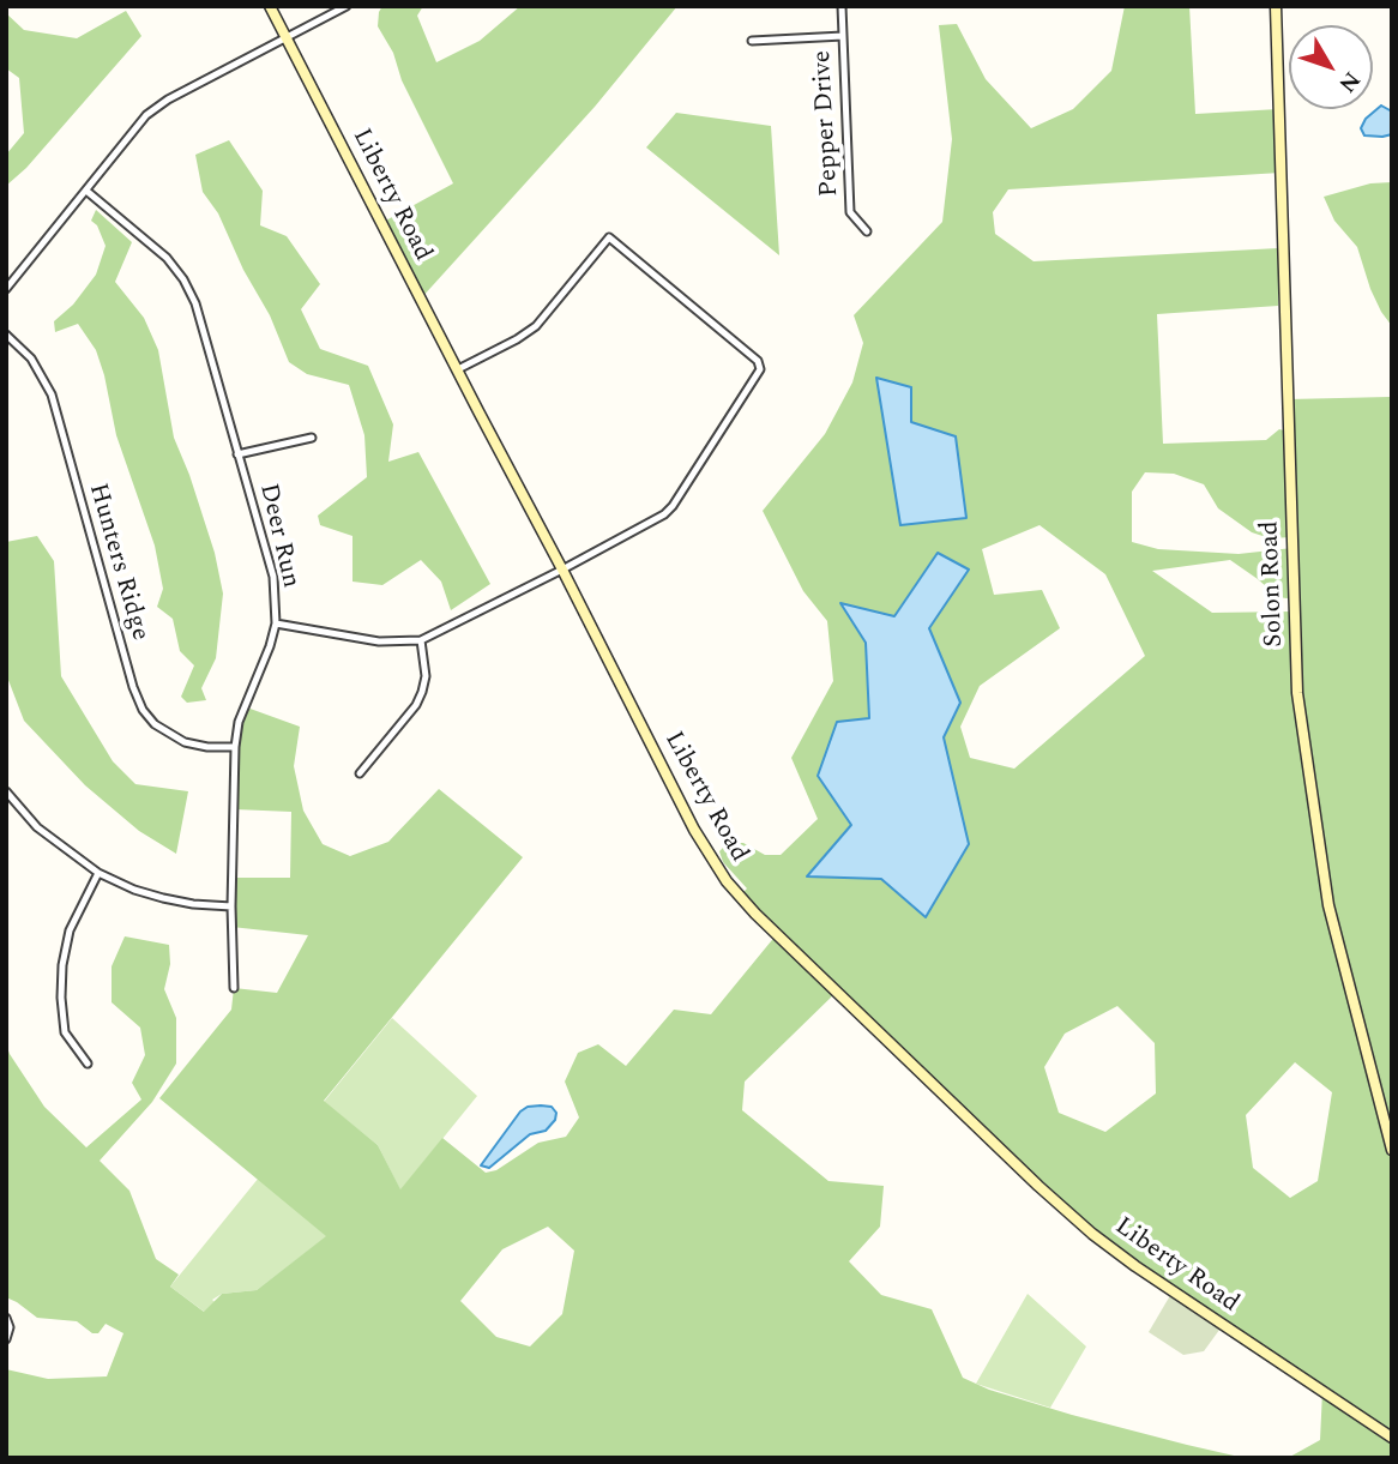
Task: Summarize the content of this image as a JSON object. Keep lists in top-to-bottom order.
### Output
{
  "streets": {
    "street": [
      "Pepper Drive",
      "Liberty Road",
      "Deer Run",
      "Hunters Ridge",
      "Solon Road"
    ]
  },
  "crossings": [
    ["Deer Run", "Hunters Ridge"]
  ],
  "north": "bottom right"
}
